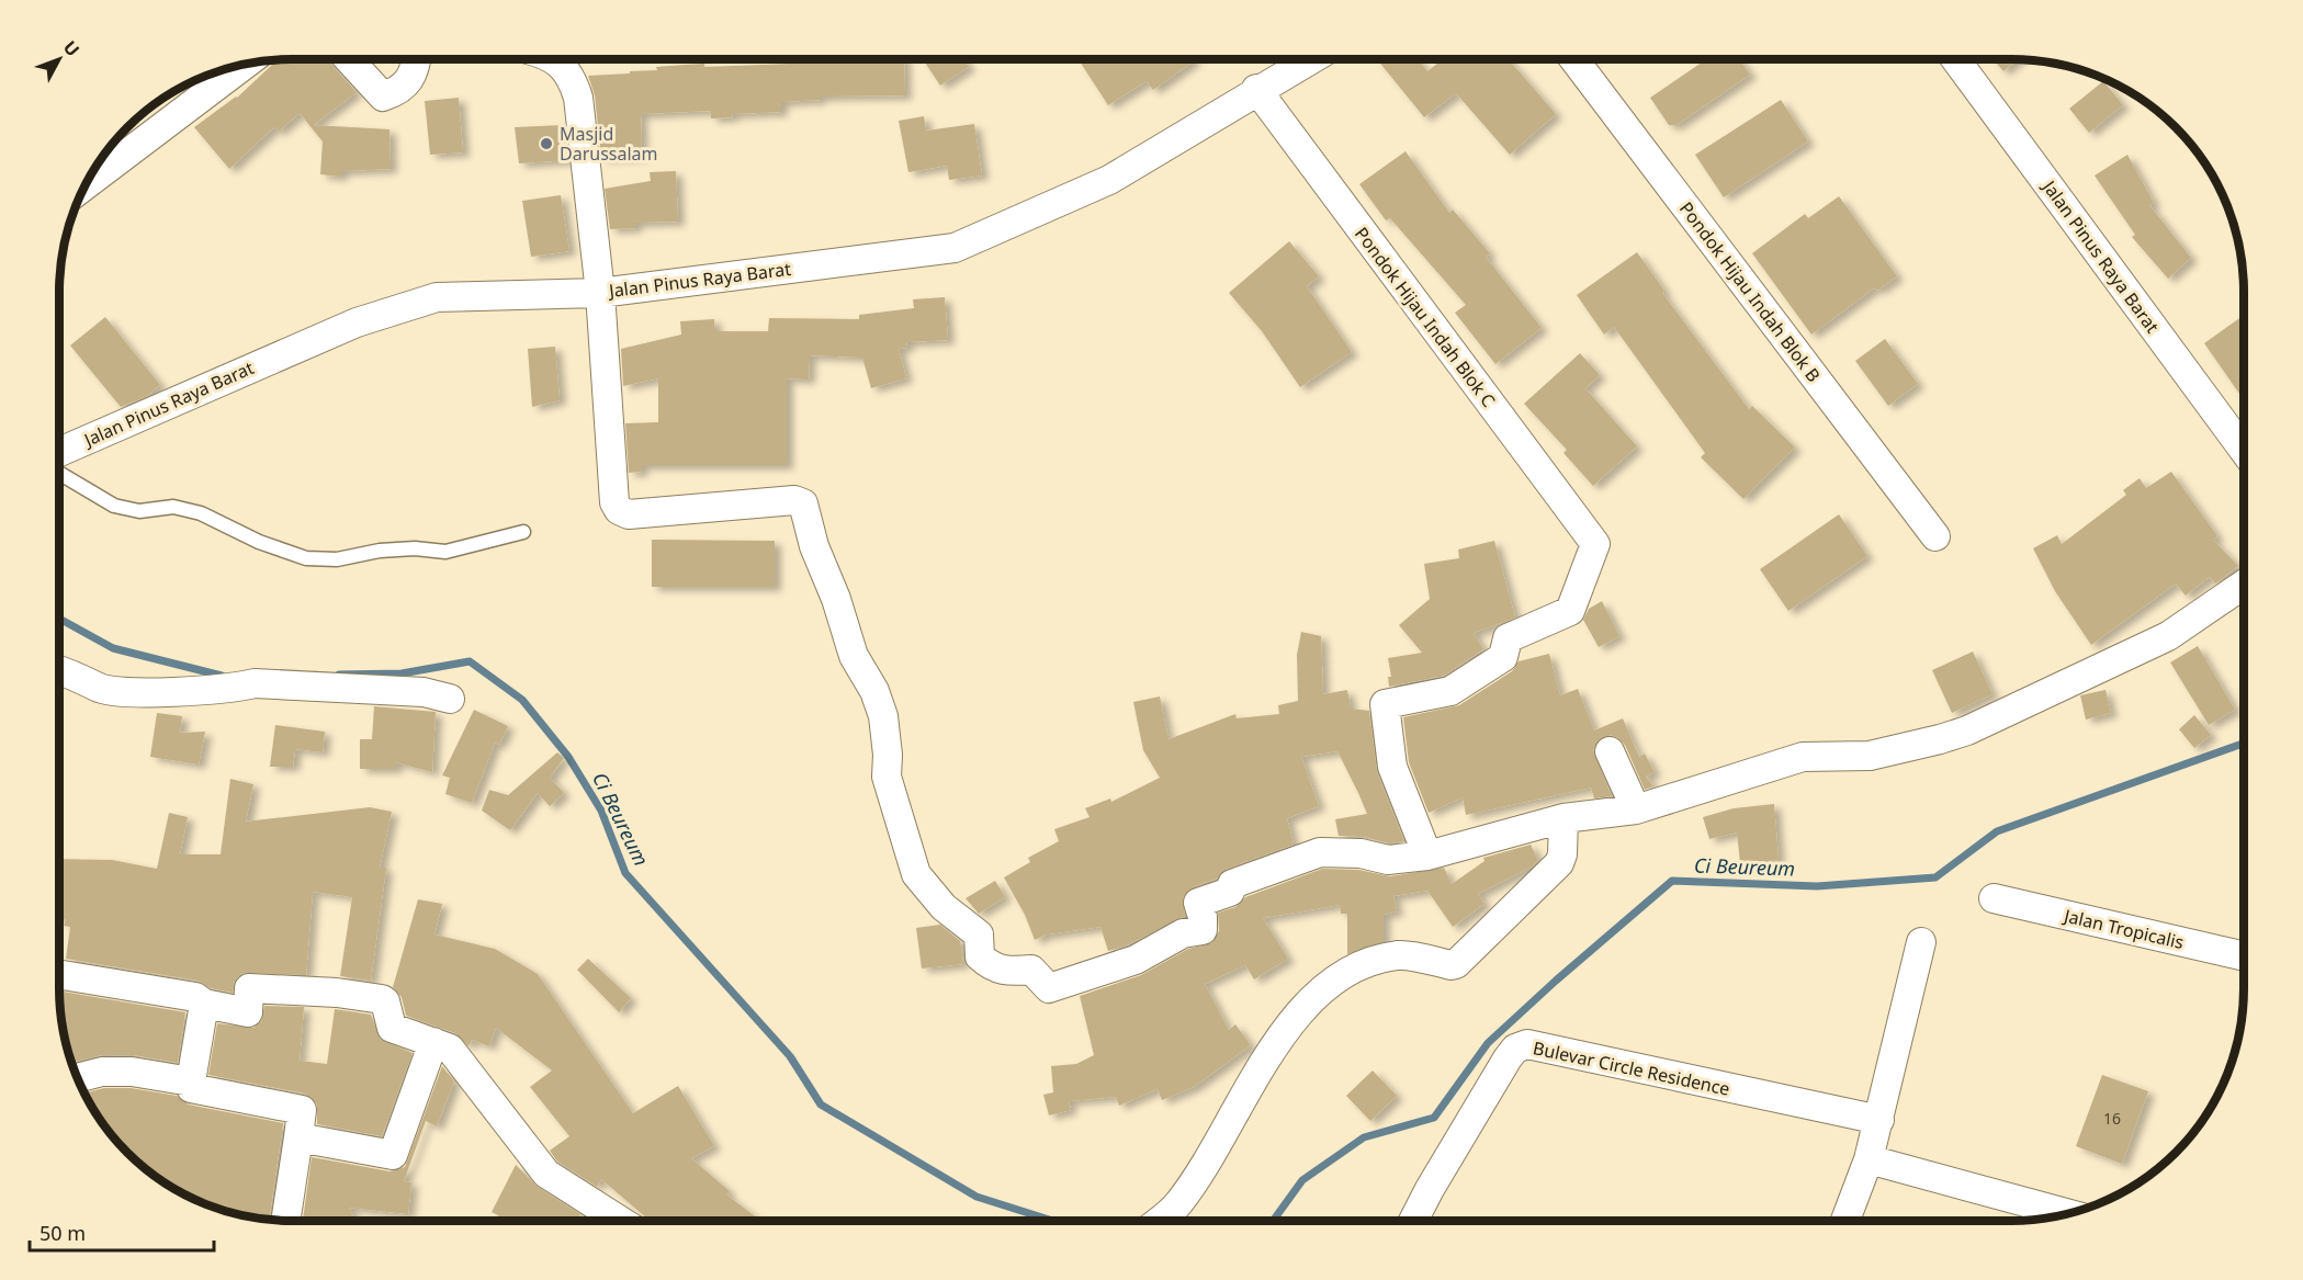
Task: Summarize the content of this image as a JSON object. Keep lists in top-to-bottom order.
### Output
{
  "streets": {
    "street": [
      "Jalan Pinus Raya Barat",
      "Pondok Hijau Indah Blok B",
      "Pondok Hijau Indah Blok C",
      "Jalan Tropicalis",
      "Bulevar Circle Residence"
    ]
  },
  "crossings": [
    ["Jalan Pinus Raya Barat", "Pondok Hijau Indah Blok C"]
  ],
  "water": ["Ci Beureum"],
  "places": ["Masjid Darussalam"],
  "house_numbers": ["16"],
  "scale_bar": "50 m",
  "north": "top right"
}
